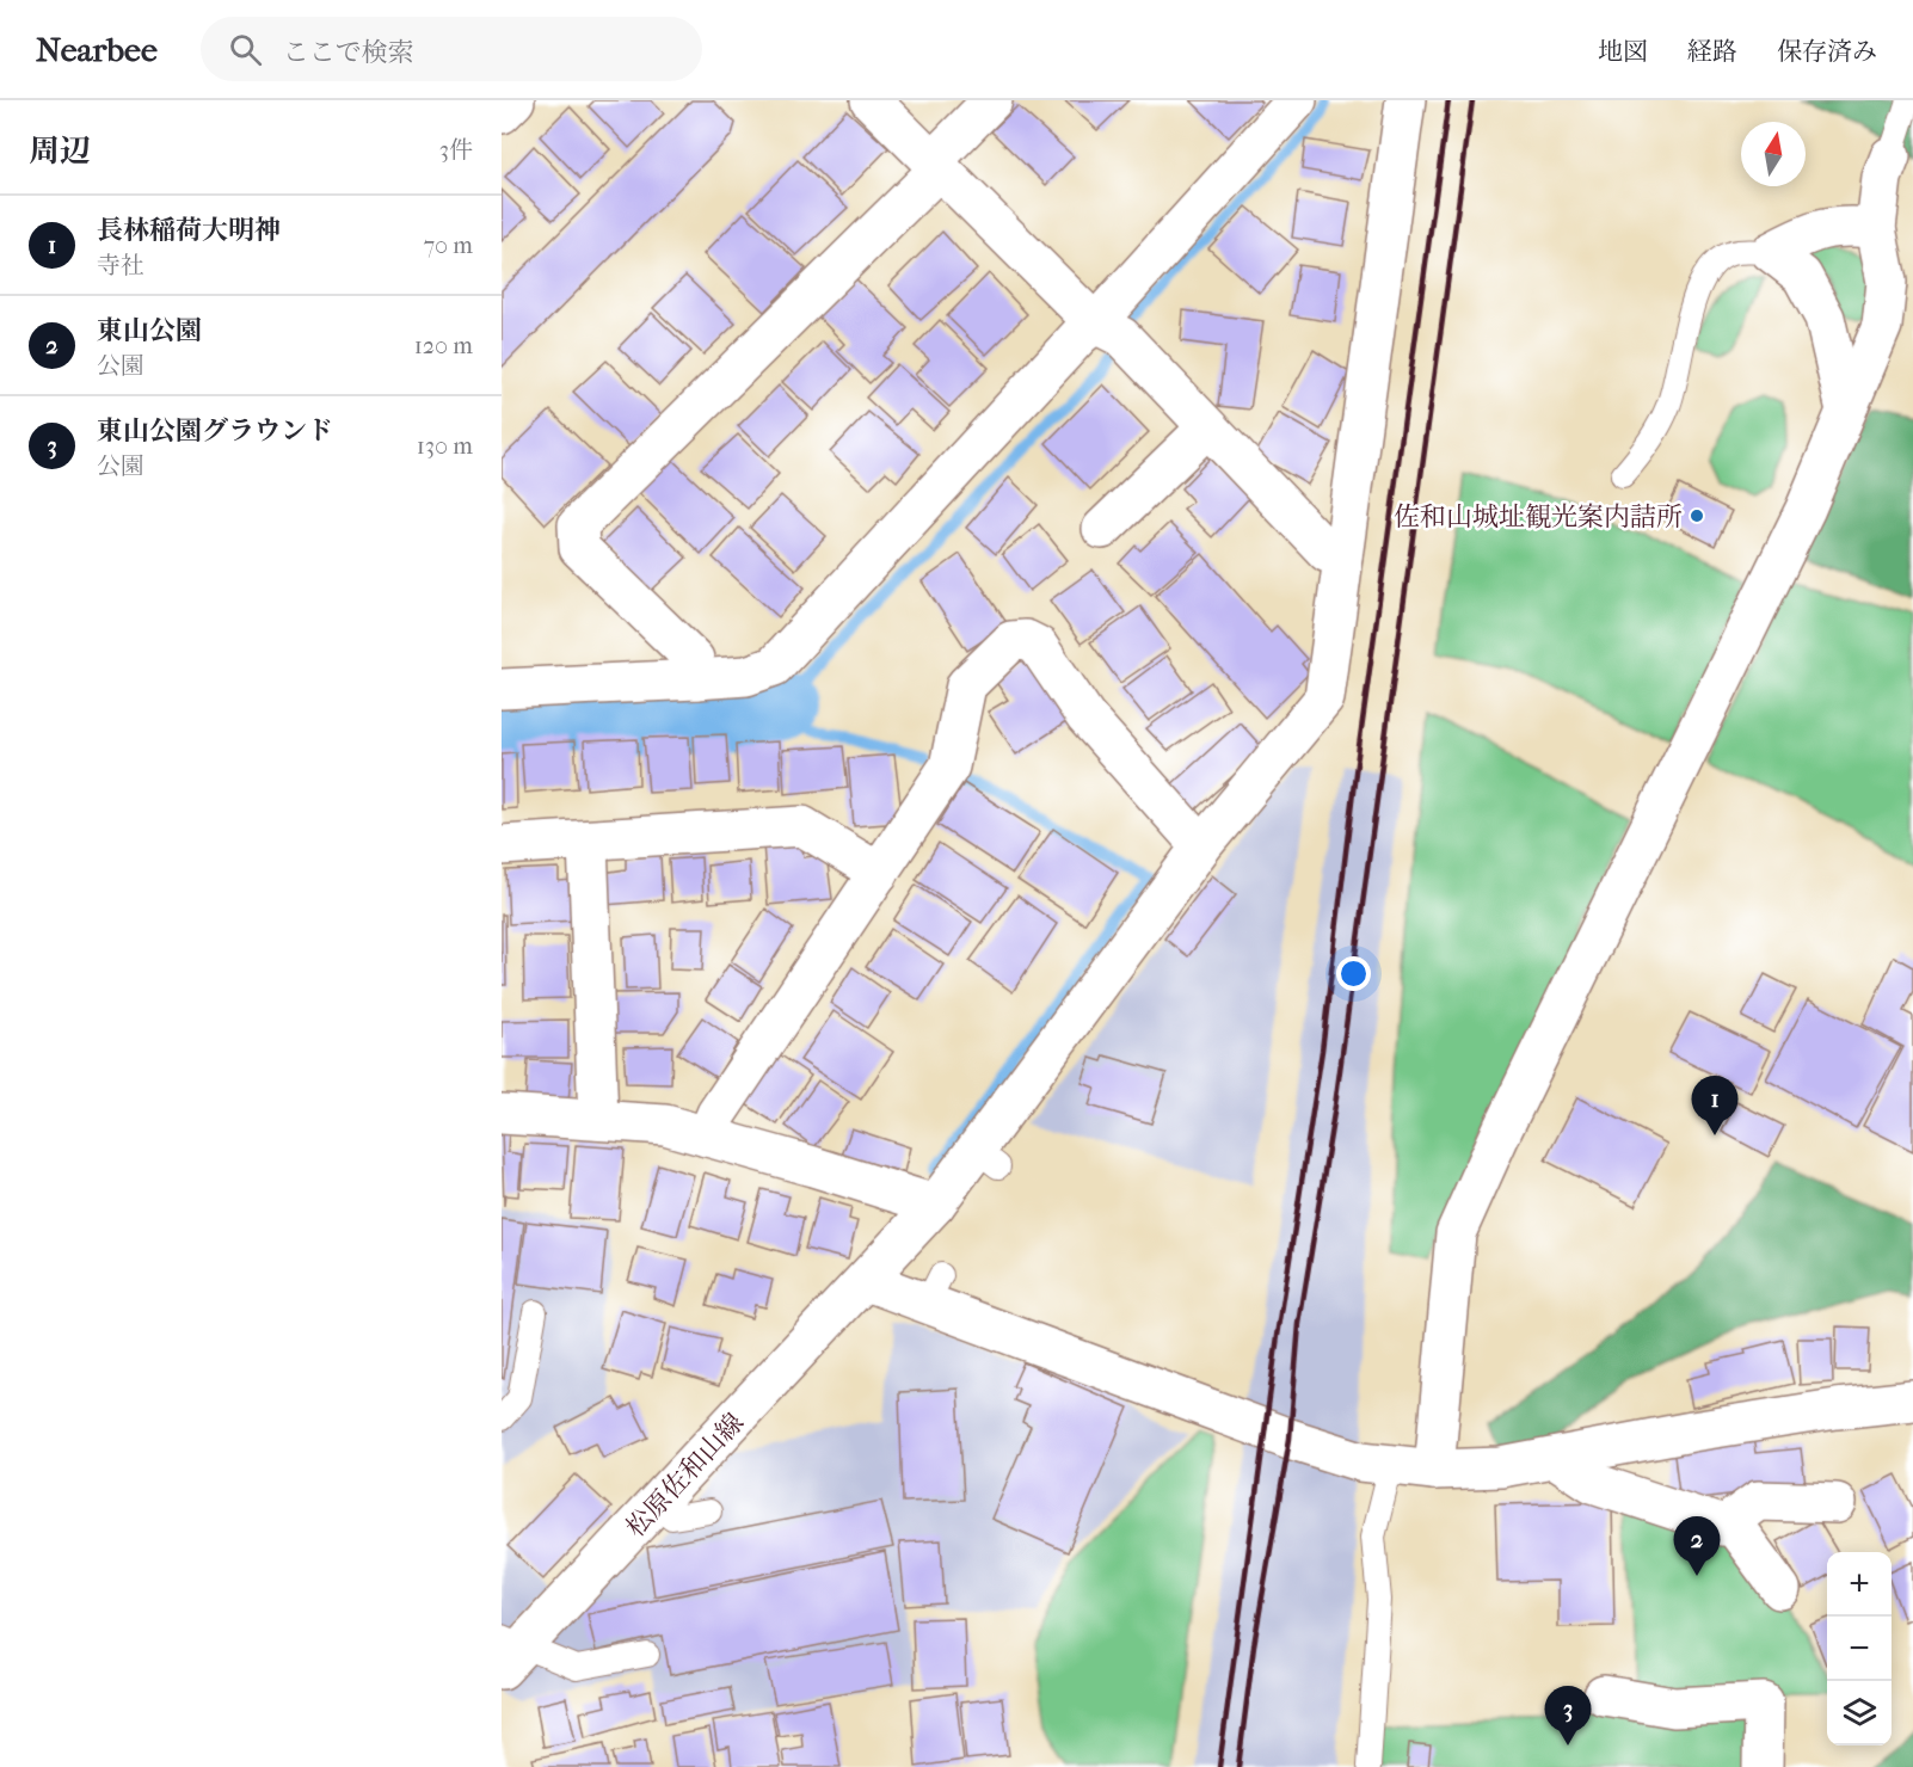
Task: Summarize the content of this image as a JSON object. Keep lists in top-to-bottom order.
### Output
{
  "streets": {
    "street": ["松原佐和山線"]
  },
  "places": ["佐和山城址観光案内詰所"],
  "north": "top",
  "page": {
    "header": "Nearbee",
    "search": "ここで検索",
    "nav": ["地図", "経路", "保存済み"],
    "heading": ["周辺", "3件"],
    "list": [
      {
        "mark": "1",
        "name": "長林稲荷大明神",
        "note": "寺社",
        "value": "70 m"
      },
      {
        "mark": "2",
        "name": "東山公園",
        "note": "公園",
        "value": "120 m"
      },
      {
        "mark": "3",
        "name": "東山公園グラウンド",
        "note": "公園",
        "value": "130 m"
      }
    ],
    "pins": ["1", "2", "3"],
    "map_buttons": ["+", "−"]
  }
}
